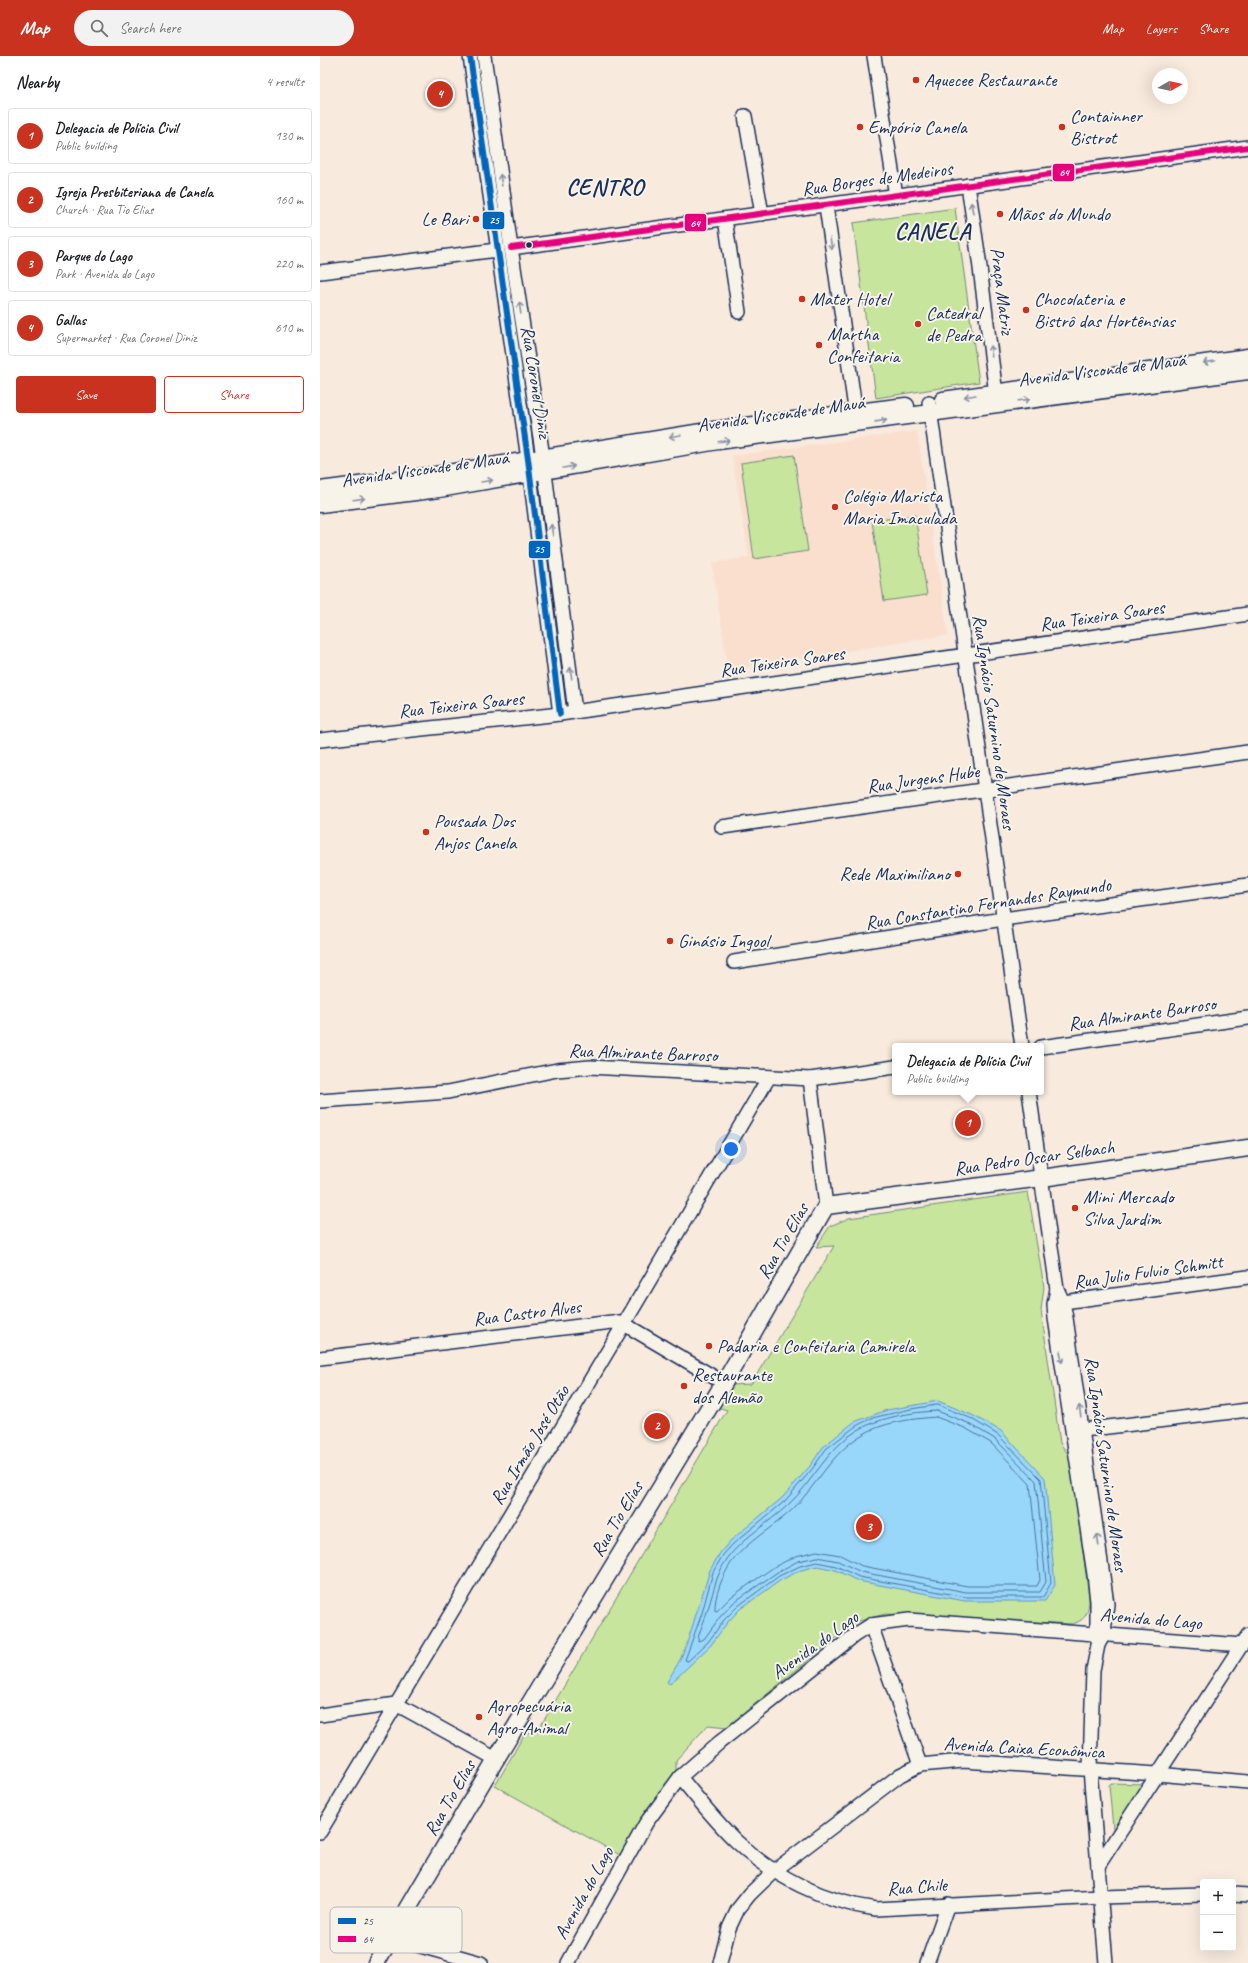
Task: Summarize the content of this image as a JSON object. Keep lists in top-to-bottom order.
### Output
{
  "streets": {
    "main road": ["Avenida Visconde de Mauá", "Rua Pedro Oscar Selbach", "Rua Tio Elias"],
    "street": [
      "Rua Borges de Medeiros",
      "Praça Matriz",
      "Rua Coronel Diniz",
      "Rua Teixeira Soares",
      "Rua Ignácio Saturnino de Moraes",
      "Rua Jurgens Hube",
      "Rua Constantino Fernandes Raymundo",
      "Rua Almirante Barroso",
      "Rua Julio Fulvio Schmitt",
      "Rua Castro Alves",
      "Rua Irmão José Otão",
      "Avenida do Lago",
      "Avenida Caixa Econômica",
      "Rua Chile"
    ]
  },
  "crossings": [
    ["Rua Borges de Medeiros", "Praça Matriz"],
    ["Rua Borges de Medeiros", "Rua Coronel Diniz"],
    ["Praça Matriz", "Avenida Visconde de Mauá"],
    ["Avenida Visconde de Mauá", "Rua Coronel Diniz"],
    ["Avenida Visconde de Mauá", "Rua Ignácio Saturnino de Moraes"],
    ["Rua Coronel Diniz", "Rua Teixeira Soares"],
    ["Rua Teixeira Soares", "Rua Ignácio Saturnino de Moraes"],
    ["Rua Ignácio Saturnino de Moraes", "Rua Jurgens Hube"],
    ["Rua Ignácio Saturnino de Moraes", "Rua Constantino Fernandes Raymundo"],
    ["Rua Ignácio Saturnino de Moraes", "Rua Pedro Oscar Selbach"],
    ["Rua Ignácio Saturnino de Moraes", "Rua Julio Fulvio Schmitt"],
    ["Rua Ignácio Saturnino de Moraes", "Avenida do Lago"],
    ["Rua Ignácio Saturnino de Moraes", "Avenida Caixa Econômica"],
    ["Rua Ignácio Saturnino de Moraes", "Rua Chile"],
    ["Rua Almirante Barroso", "Rua Tio Elias"],
    ["Rua Almirante Barroso", "Rua Irmão José Otão"],
    ["Rua Pedro Oscar Selbach", "Rua Tio Elias"],
    ["Rua Tio Elias", "Rua Castro Alves"],
    ["Rua Castro Alves", "Rua Irmão José Otão"],
    ["Avenida do Lago", "Rua Chile"],
    ["Avenida Caixa Econômica", "Rua Chile"]
  ],
  "one_way": ["Praça Matriz"],
  "districts": ["CENTRO", "CANELA"],
  "places": [
    "Aquecee Restaurante",
    "Empório Canela",
    "Containner Bistrot",
    "Mãos do Mundo",
    "Le Bari",
    "Mater Hotel",
    "Chocolateria e Bistrô das Hortênsias",
    "Catedral de Pedra",
    "Martha Confeitaria",
    "Colégio Marista Maria Imaculada",
    "Pousada Dos Anjos Canela",
    "Rede Maximiliano",
    "Ginásio Ingool",
    "Mini Mercado Silva Jardim",
    "Padaria e Confeitaria Camirela",
    "Restaurante dos Alemão",
    "Agropecuária Agro-Animal"
  ],
  "lines": ["transit line 25", "transit line 64"],
  "legend": ["25", "64"],
  "north": "right",
  "page": {
    "header": "Map",
    "search": "Search here",
    "nav": ["Map", "Layers", "Share"],
    "heading": ["Nearby", "4 results"],
    "pins": [
      "4",
      "1",
      "2",
      "3"
    ],
    "list": [
      {
        "mark": "1",
        "name": "Delegacia de Polícia Civil",
        "note": "Public building",
        "value": "130 m"
      },
      {
        "mark": "2",
        "name": "Igreja Presbiteriana de Canela",
        "note": "Church · Rua Tio Elias",
        "value": "160 m"
      },
      {
        "mark": "3",
        "name": "Parque do Lago",
        "note": "Park · Avenida do Lago",
        "value": "220 m"
      },
      {
        "mark": "4",
        "name": "Gallas",
        "note": "Supermarket · Rua Coronel Diniz",
        "value": "610 m"
      }
    ],
    "buttons": ["Save", "Share"],
    "popup": ["Delegacia de Polícia Civil", "Public building"],
    "map_buttons": ["+", "−"]
  }
}
